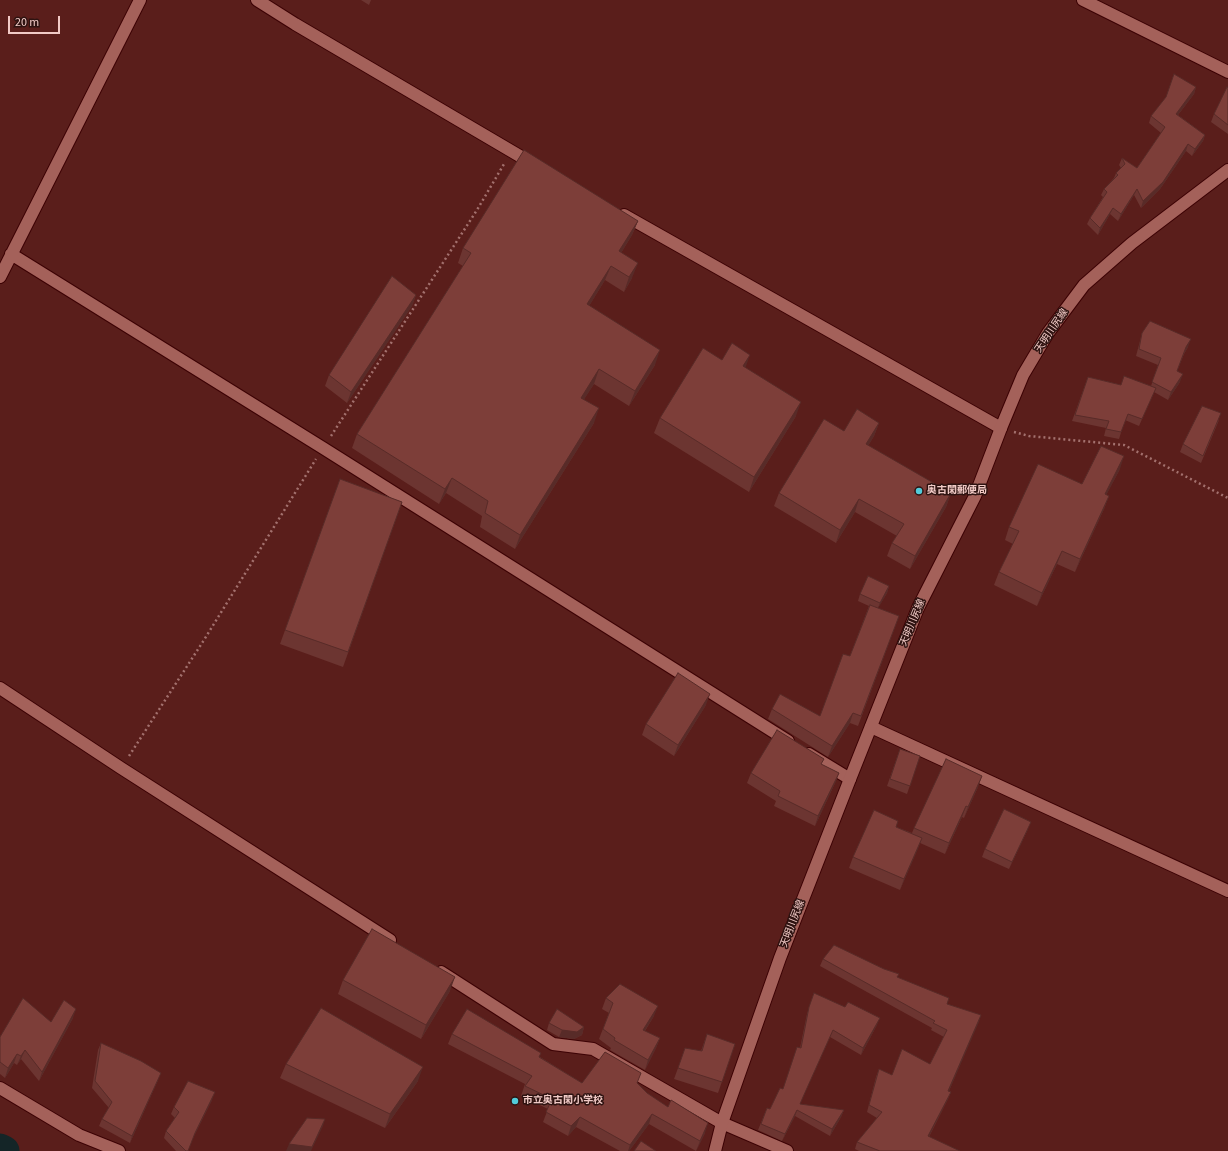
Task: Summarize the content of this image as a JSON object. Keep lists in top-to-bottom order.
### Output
{
  "streets": {
    "street": ["天明川尻線"]
  },
  "places": ["奥古閑郵便局", "市立奥古閑小学校"],
  "scale_bar": "20 m"
}
